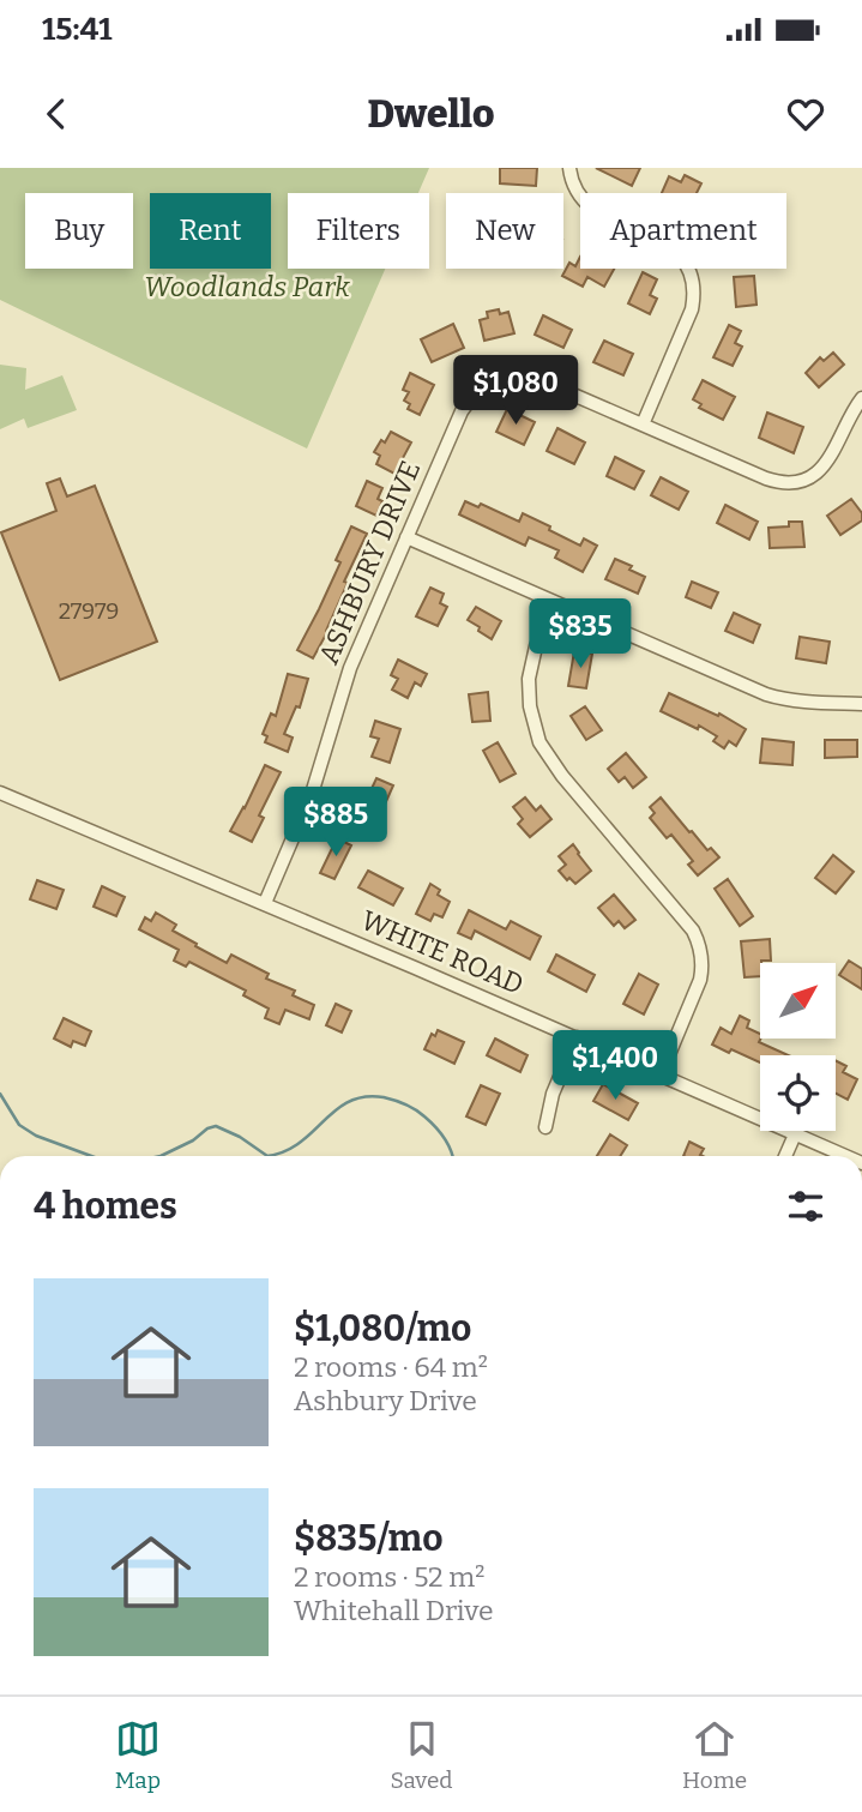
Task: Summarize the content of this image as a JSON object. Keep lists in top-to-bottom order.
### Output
{
  "streets": {
    "street": ["ASHBURY DRIVE", "WHITE ROAD"]
  },
  "crossings": [
    ["ASHBURY DRIVE", "WHITE ROAD"]
  ],
  "parks": ["Woodlands Park"],
  "house_numbers": ["27979"],
  "north": "top right",
  "page": {
    "status": "15:41",
    "header": "Dwello",
    "chip": [
      "Buy",
      "Rent",
      "Filters",
      "New",
      "Apartment"
    ],
    "price": [
      "$1,080",
      "$835",
      "$885",
      "$1,400"
    ],
    "heading": "4 homes",
    "list": [
      {
        "name": "$1,080/mo",
        "note": "2 rooms · 64 m² · Ashbury Drive"
      },
      {
        "name": "$835/mo",
        "note": "2 rooms · 52 m² · Whitehall Drive"
      }
    ],
    "tabs": ["Map", "Saved", "Home"]
  }
}
